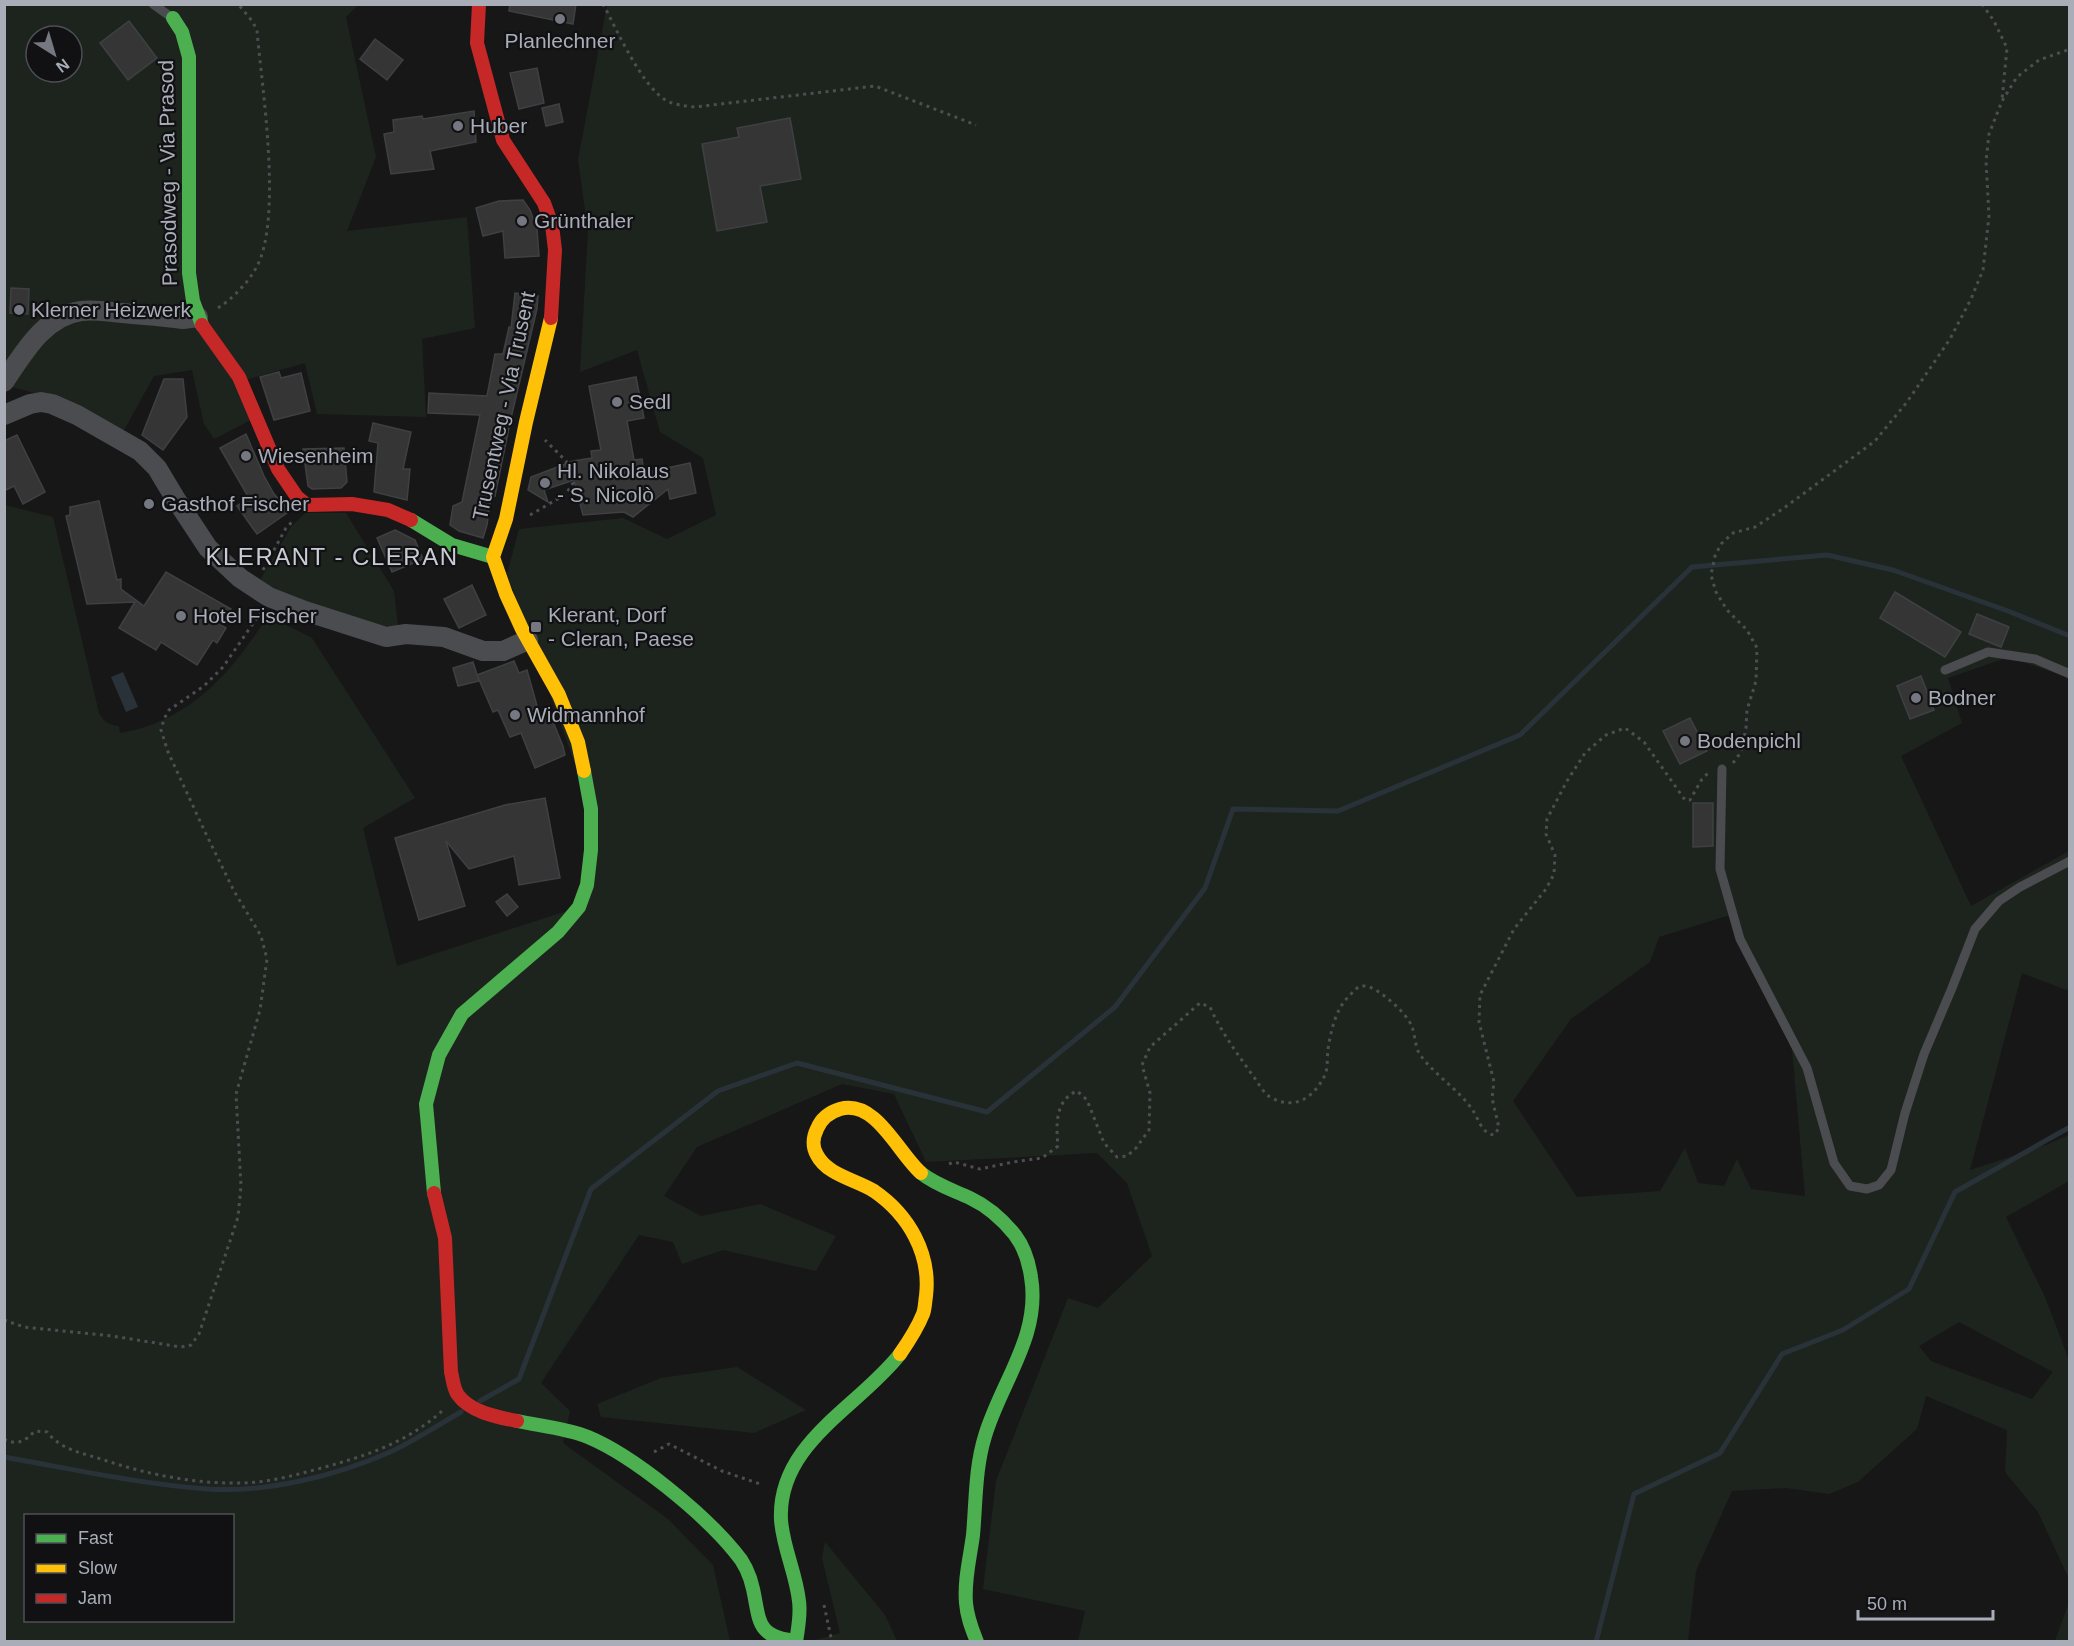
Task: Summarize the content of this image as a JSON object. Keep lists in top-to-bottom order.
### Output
{
  "streets": {
    "street": ["Prasodweg - Via Prasod", "Trusentweg - Via Trusent"]
  },
  "districts": ["KLERANT - CLERAN"],
  "places": {
    "other": [
      "Planlechner",
      "Huber",
      "Grünthaler",
      "Klerner Heizwerk",
      "Sedl",
      "Wiesenheim",
      "Hl. Nikolaus - S. Nicolò",
      "Gasthof Fischer",
      "Hotel Fischer",
      "Bodner",
      "Widmannhof",
      "Bodenpichl"
    ],
    "transit": ["Klerant, Dorf - Cleran, Paese"]
  },
  "legend": ["Fast", "Slow", "Jam"],
  "scale_bar": "50 m",
  "north": "bottom right"
}
